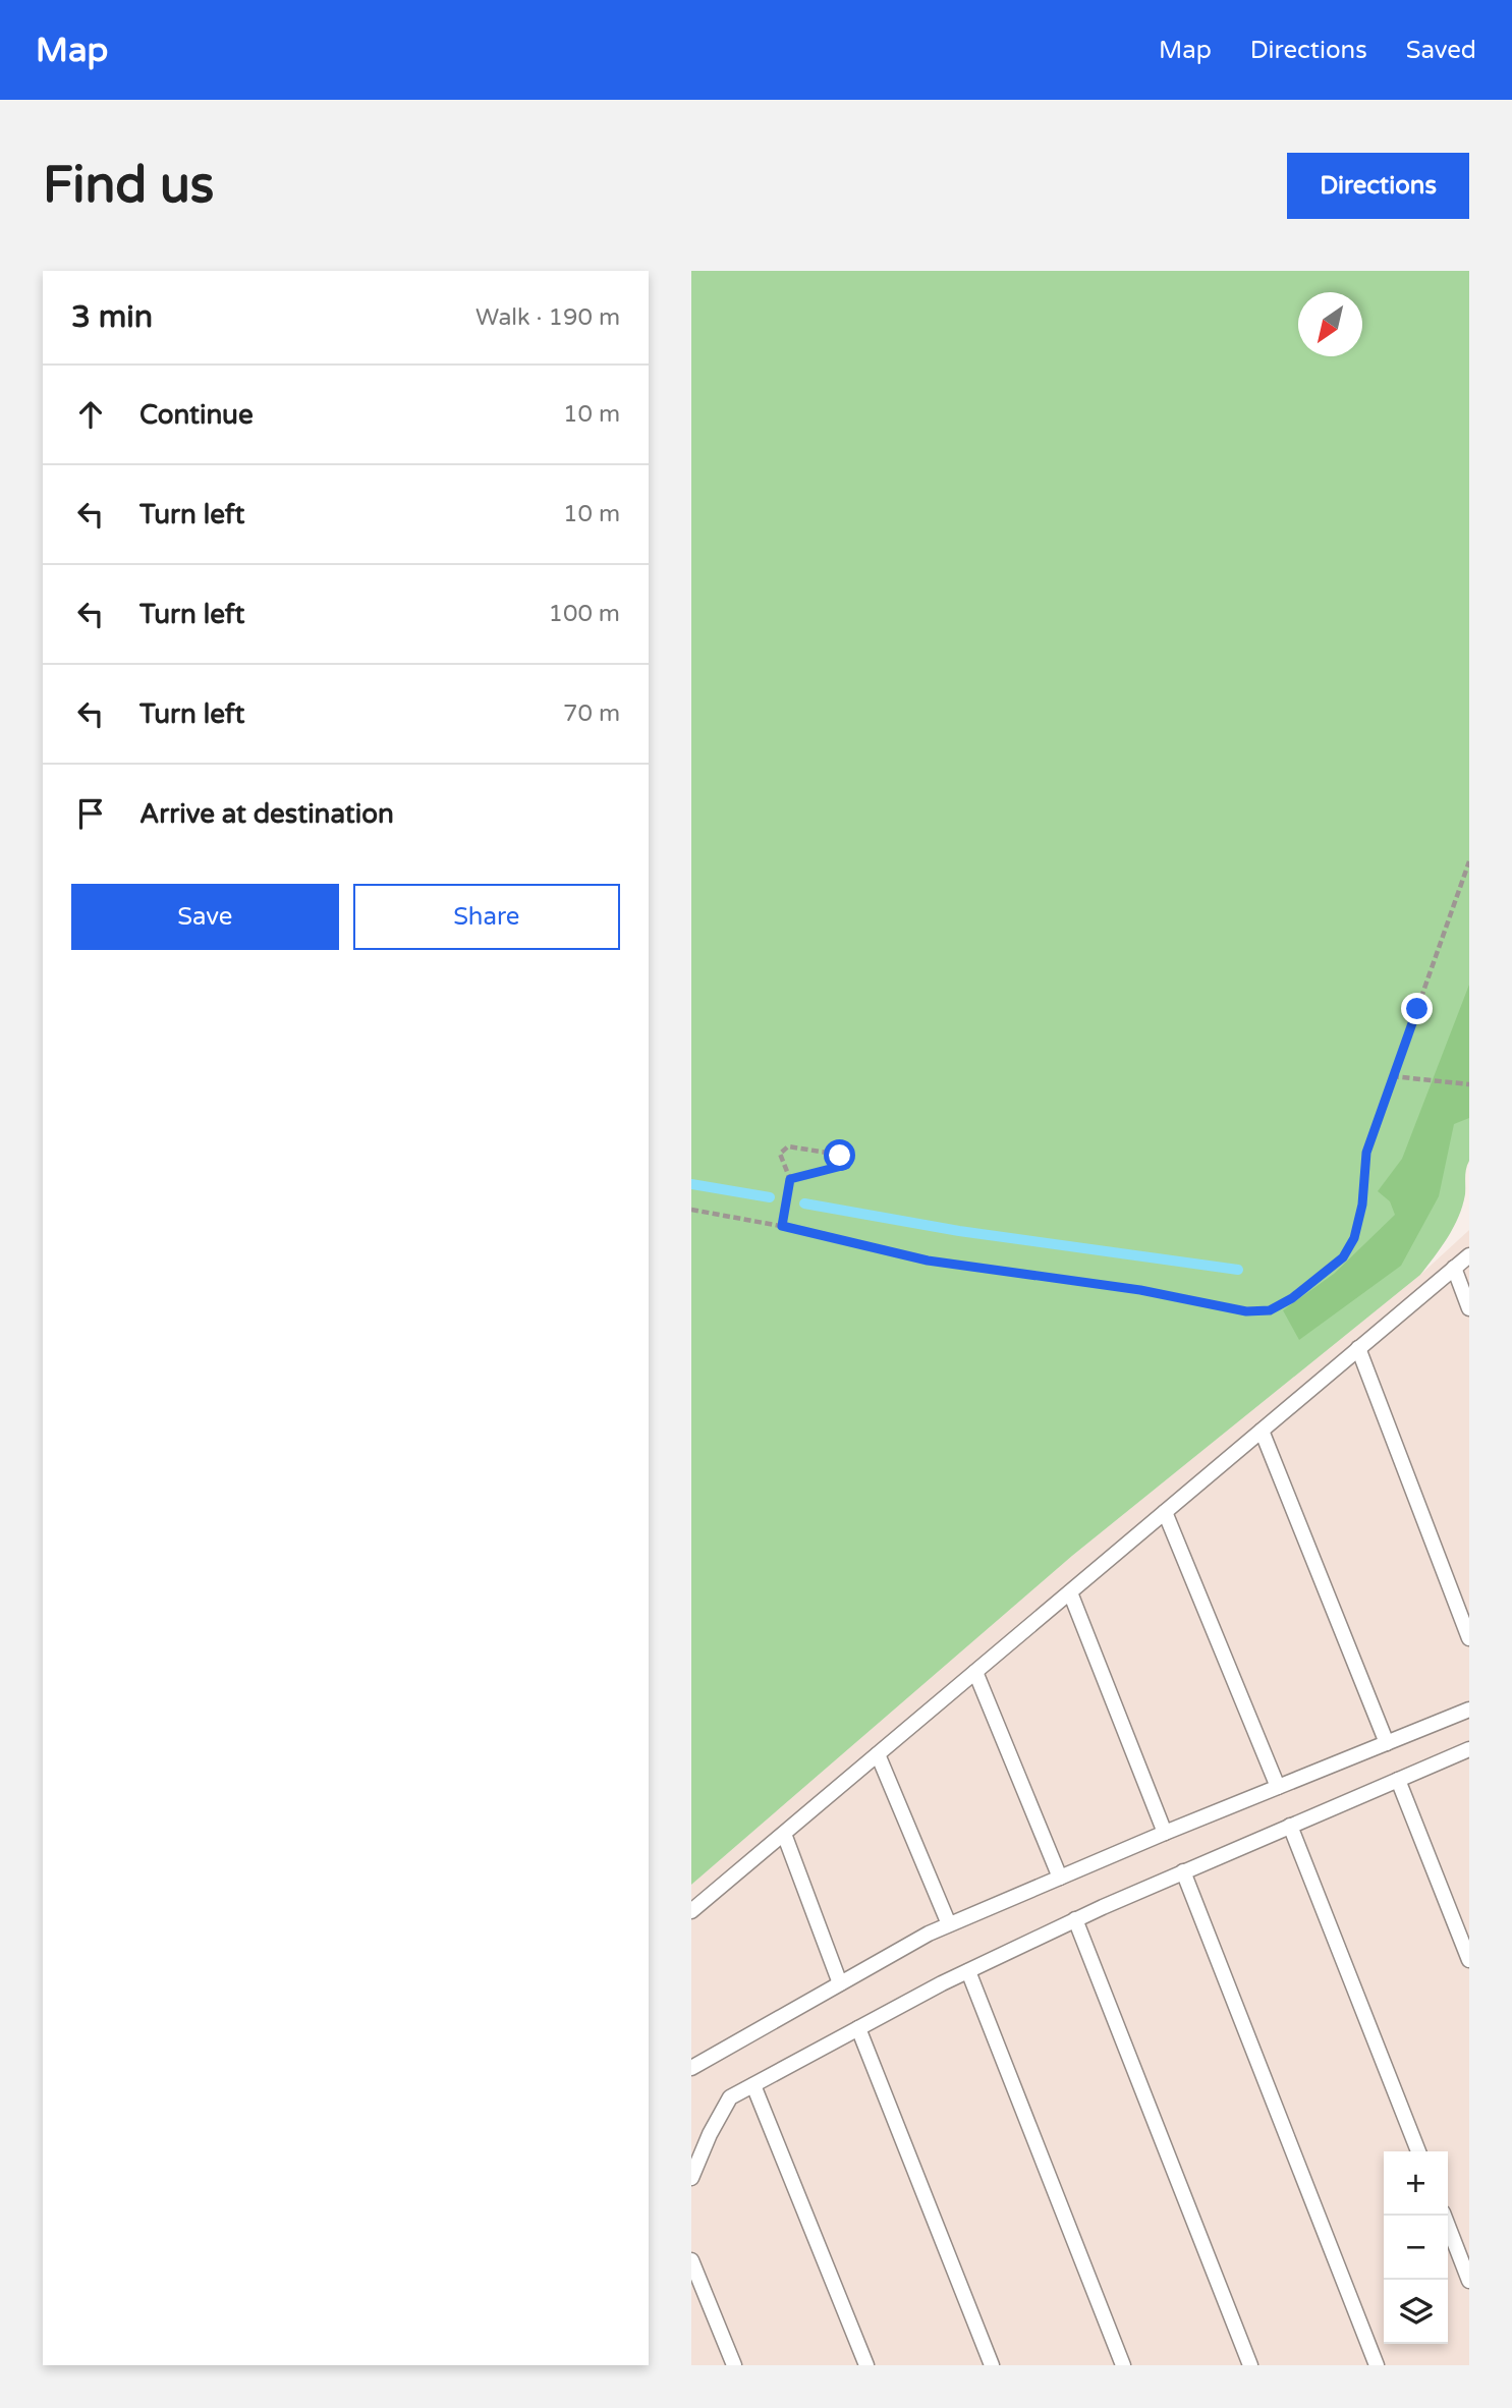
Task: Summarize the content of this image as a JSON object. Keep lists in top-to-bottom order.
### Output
{
  "north": "bottom left",
  "page": {
    "header": "Map",
    "nav": ["Map", "Directions", "Saved"],
    "buttons": [
      "Directions",
      ["Save", "Share"]
    ],
    "title": "Find us",
    "heading": ["3 min", "Walk · 190 m"],
    "list": [
      ["Continue", "10 m"],
      ["Turn left", "10 m"],
      ["Turn left", "100 m"],
      ["Turn left", "70 m"],
      "Arrive at destination"
    ],
    "map_buttons": ["+", "−"]
  }
}
